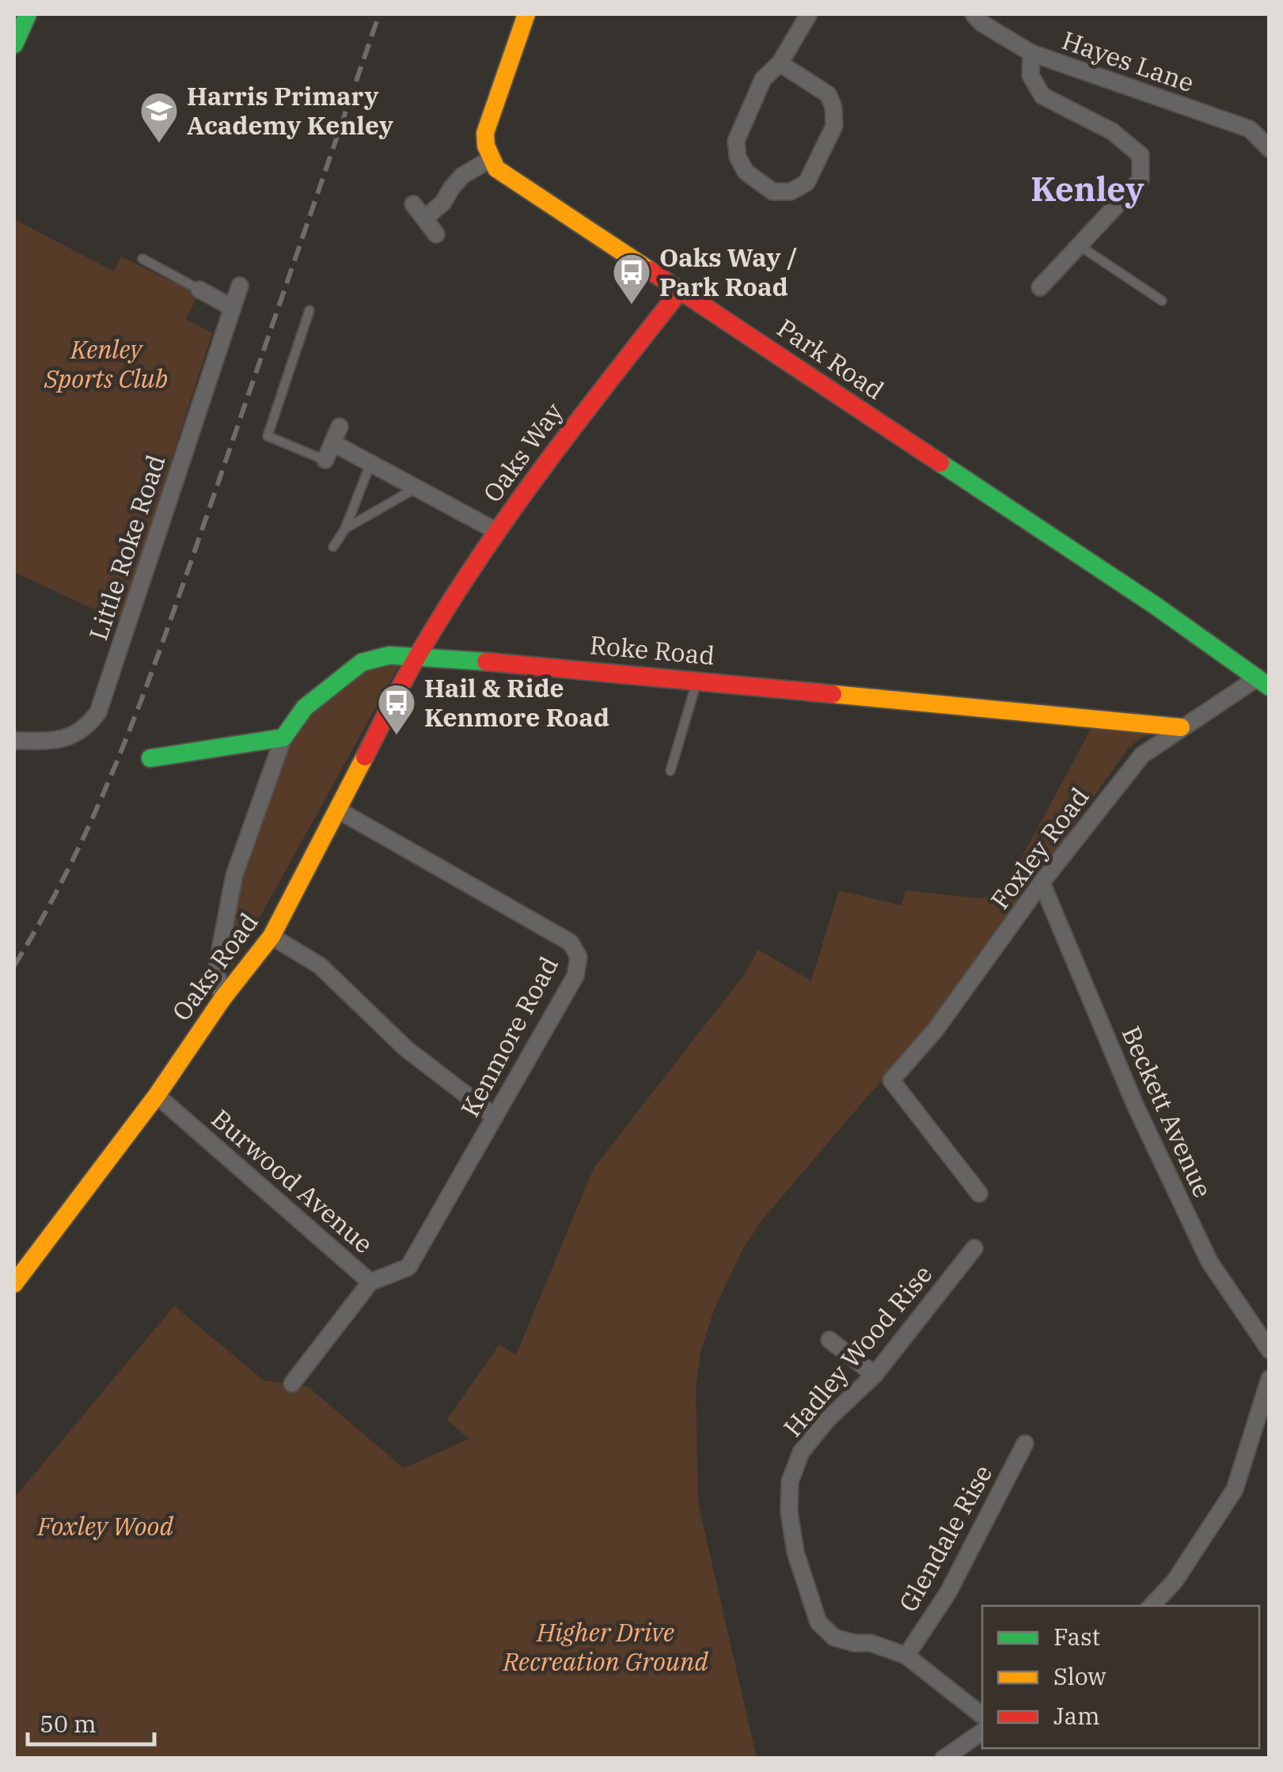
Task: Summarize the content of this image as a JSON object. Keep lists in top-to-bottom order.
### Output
{
  "streets": {
    "main road": [
      "Park Road",
      "Oaks Way",
      "Roke Road",
      "Oaks Road"
    ],
    "street": [
      "Hayes Lane",
      "Little Roke Road",
      "Foxley Road",
      "Kenmore Road",
      "Beckett Avenue",
      "Burwood Avenue",
      "Hadley Wood Rise",
      "Glendale Rise"
    ]
  },
  "crossings": [
    ["Park Road", "Oaks Way"],
    ["Park Road", "Foxley Road"],
    ["Oaks Way", "Roke Road"],
    ["Oaks Way", "Oaks Road"],
    ["Roke Road", "Foxley Road"],
    ["Roke Road", "Oaks Road"],
    ["Foxley Road", "Beckett Avenue"],
    ["Oaks Road", "Kenmore Road"],
    ["Oaks Road", "Burwood Avenue"],
    ["Kenmore Road", "Burwood Avenue"],
    ["Hadley Wood Rise", "Glendale Rise"]
  ],
  "districts": ["Kenley"],
  "parks": ["Kenley Sports Club", "Foxley Wood", "Higher Drive Recreation Ground"],
  "places": {
    "school or university": ["Harris Primary Academy Kenley"],
    "bus stop": ["Oaks Way / Park Road", "Hail & Ride Kenmore Road"]
  },
  "legend": ["Fast", "Slow", "Jam"],
  "scale_bar": "50 m"
}
